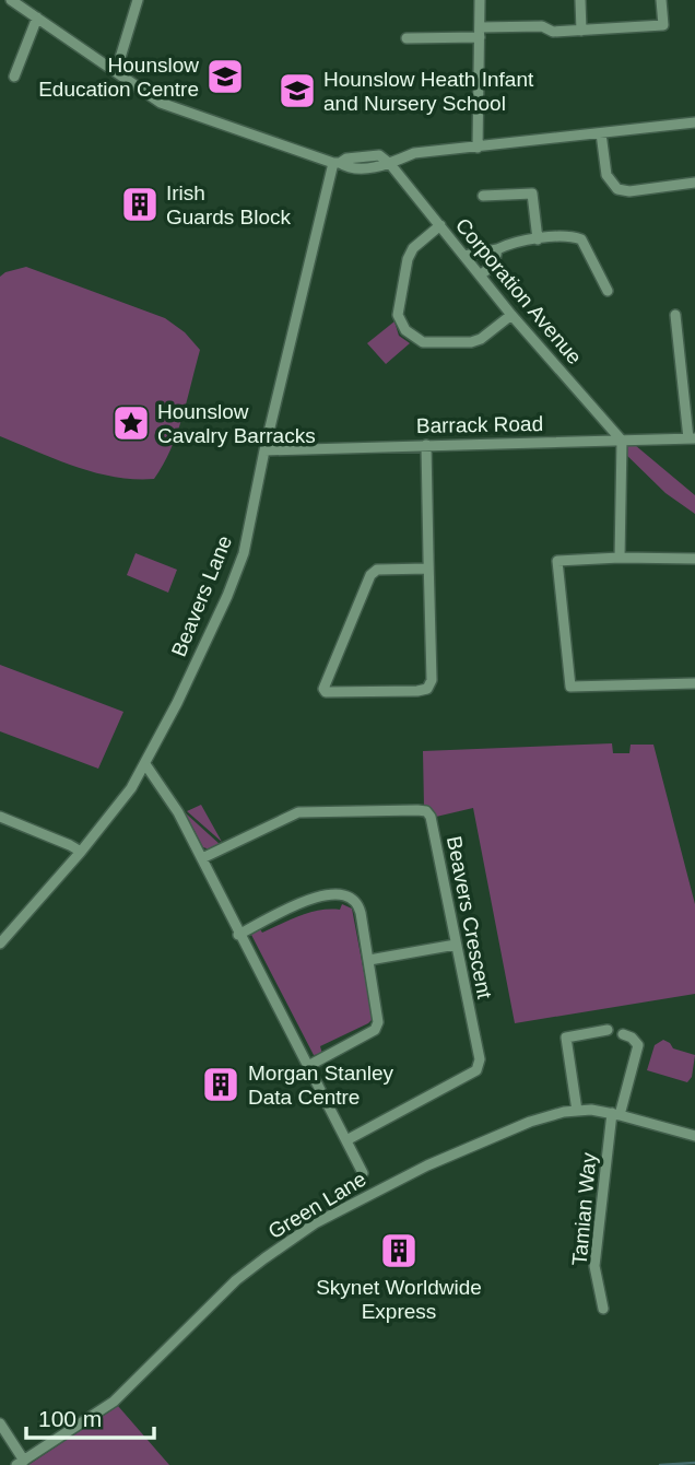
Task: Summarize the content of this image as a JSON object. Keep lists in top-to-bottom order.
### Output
{
  "streets": {
    "street": [
      "Corporation Avenue",
      "Barrack Road",
      "Beavers Lane",
      "Beavers Crescent",
      "Green Lane",
      "Tamian Way"
    ]
  },
  "crossings": [
    ["Corporation Avenue", "Barrack Road"],
    ["Barrack Road", "Beavers Lane"],
    ["Green Lane", "Tamian Way"]
  ],
  "places": {
    "school or university": ["Hounslow Education Centre", "Hounslow Heath Infant and Nursery School"],
    "building": ["Irish Guards Block", "Morgan Stanley Data Centre", "Skynet Worldwide Express"],
    "place": ["Hounslow Cavalry Barracks"]
  },
  "scale_bar": "100 m"
}
